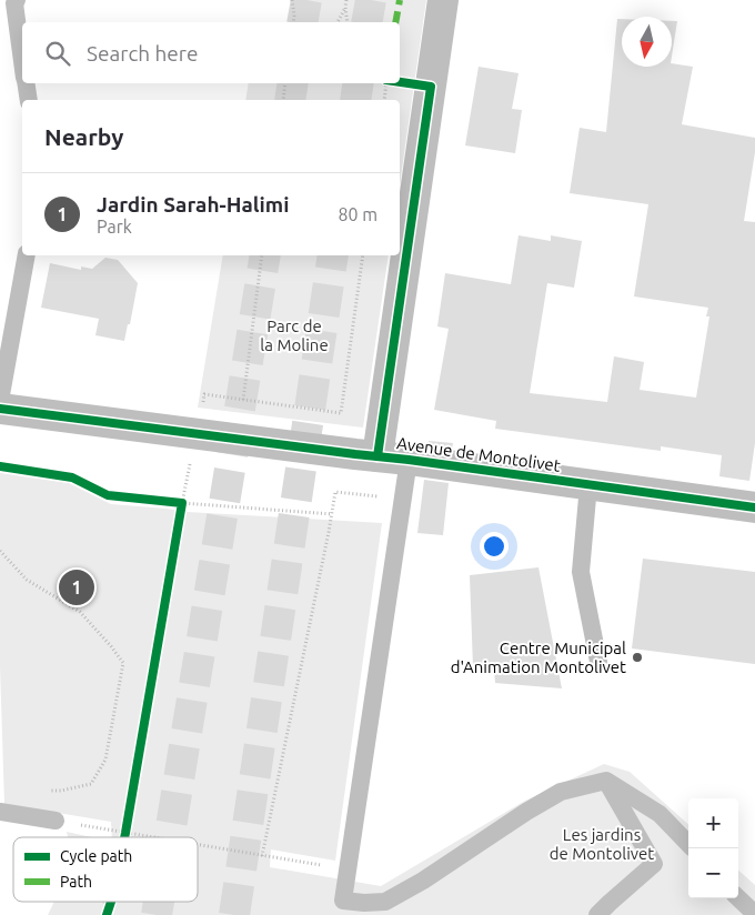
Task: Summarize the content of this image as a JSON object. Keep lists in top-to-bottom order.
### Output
{
  "streets": {
    "street": ["Avenue de Montolivet"]
  },
  "parks": ["Parc de la Moline", "Les jardins de Montolivet"],
  "places": ["Centre Municipal d'Animation Montolivet"],
  "legend": ["Cycle path", "Path"],
  "north": "bottom",
  "page": {
    "search": "Search here",
    "heading": "Nearby",
    "list": [
      {
        "mark": "1",
        "name": "Jardin Sarah-Halimi",
        "note": "Park",
        "value": "80 m"
      }
    ],
    "pins": "1",
    "map_buttons": ["+", "−"]
  }
}
